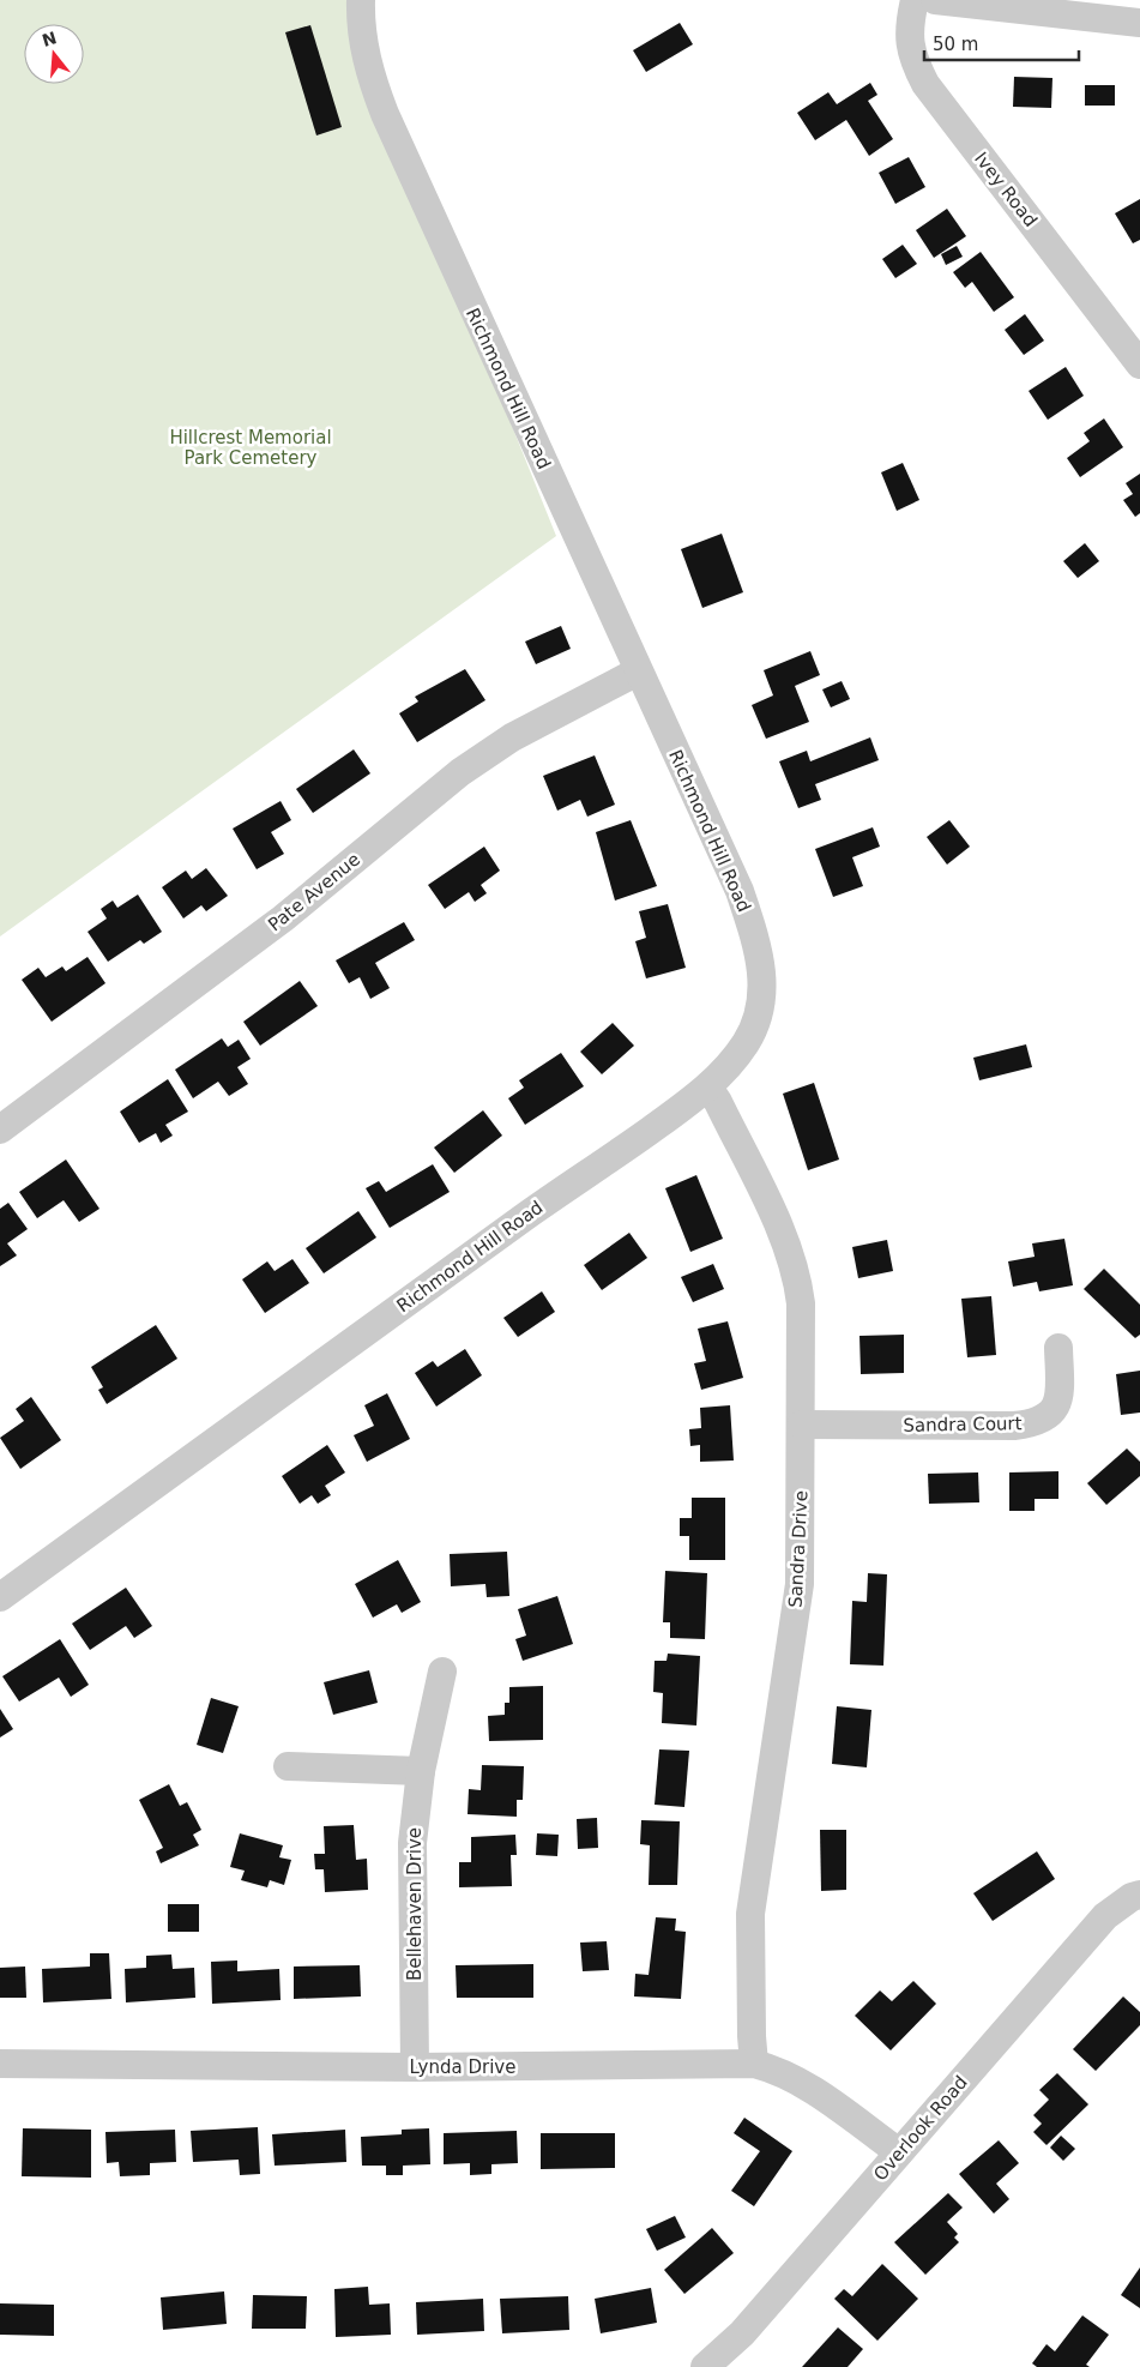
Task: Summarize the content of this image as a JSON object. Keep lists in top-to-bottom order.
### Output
{
  "streets": {
    "street": [
      "Ivey Road",
      "Richmond Hill Road",
      "Pate Avenue",
      "Sandra Court",
      "Sandra Drive",
      "Bellehaven Drive",
      "Lynda Drive",
      "Overlook Road"
    ]
  },
  "crossings": [
    ["Richmond Hill Road", "Pate Avenue"],
    ["Richmond Hill Road", "Sandra Drive"],
    ["Sandra Court", "Sandra Drive"],
    ["Sandra Drive", "Lynda Drive"],
    ["Bellehaven Drive", "Lynda Drive"],
    ["Lynda Drive", "Overlook Road"]
  ],
  "parks": ["Hillcrest Memorial Park Cemetery"],
  "scale_bar": "50 m",
  "north": "top"
}
